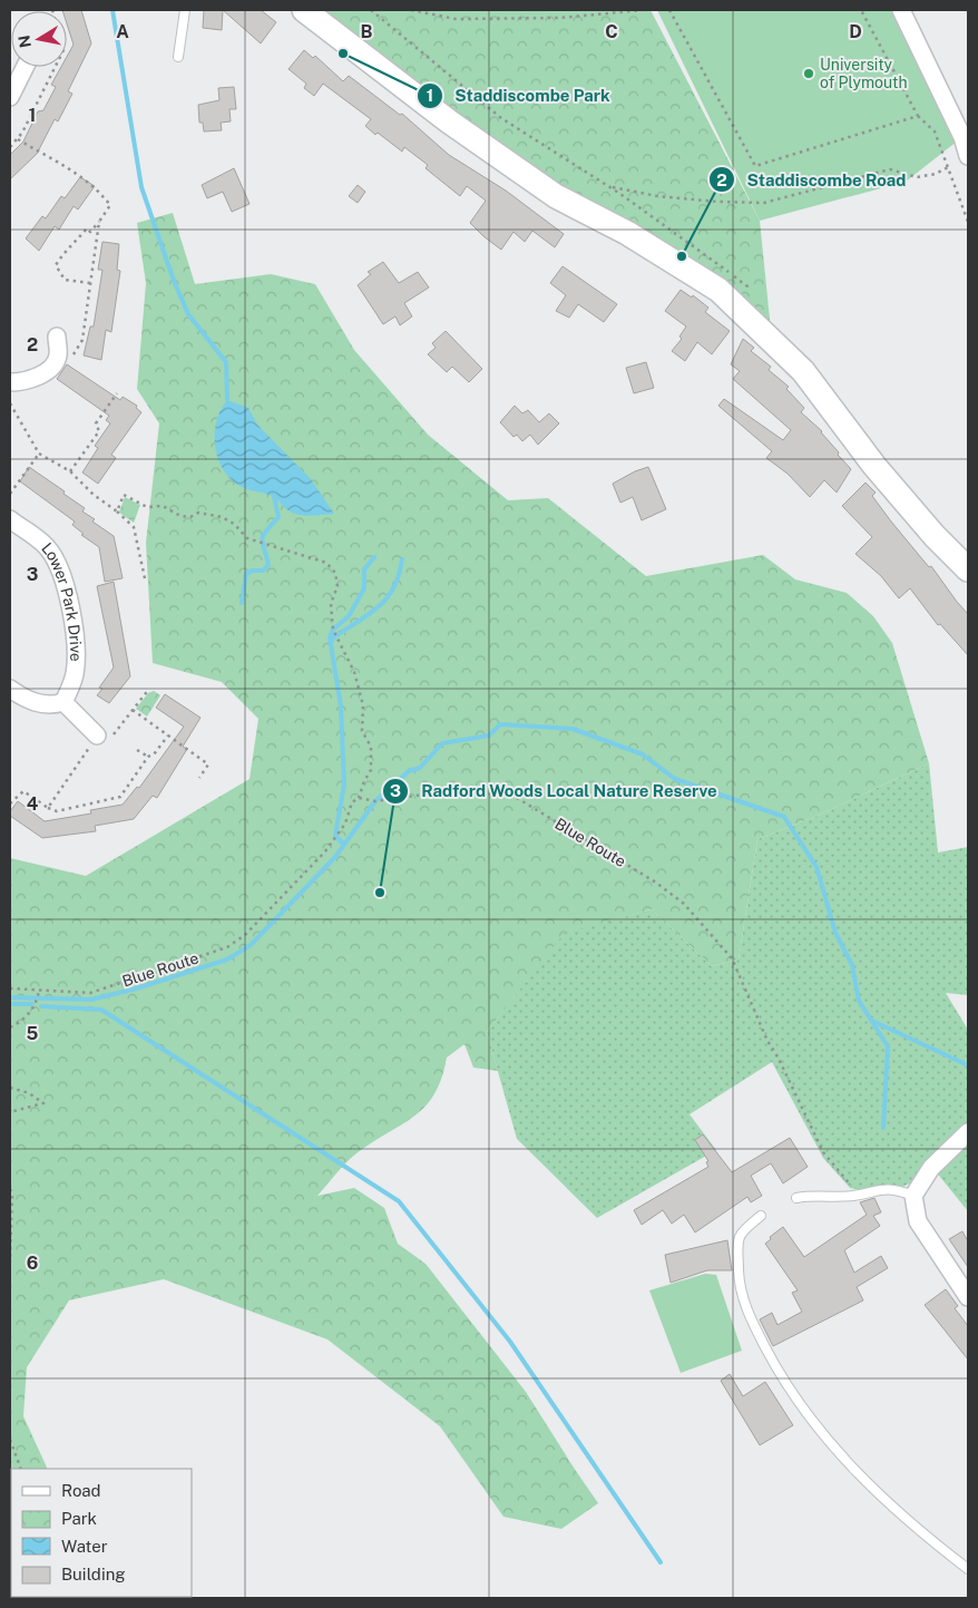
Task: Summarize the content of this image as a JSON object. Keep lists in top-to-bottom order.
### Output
{
  "streets": {
    "street": ["Lower Park Drive"],
    "path": ["Blue Route"]
  },
  "places": [
    "Staddiscombe Park",
    "University of Plymouth",
    "Staddiscombe Road",
    "Radford Woods Local Nature Reserve"
  ],
  "legend": [
    "Road",
    "Park",
    "Water",
    "Building"
  ],
  "north": "left",
  "grid": {
    "columns": [
      "A",
      "B",
      "C",
      "D"
    ],
    "rows": [
      "1",
      "2",
      "3",
      "4",
      "5",
      "6"
    ]
  }
}
